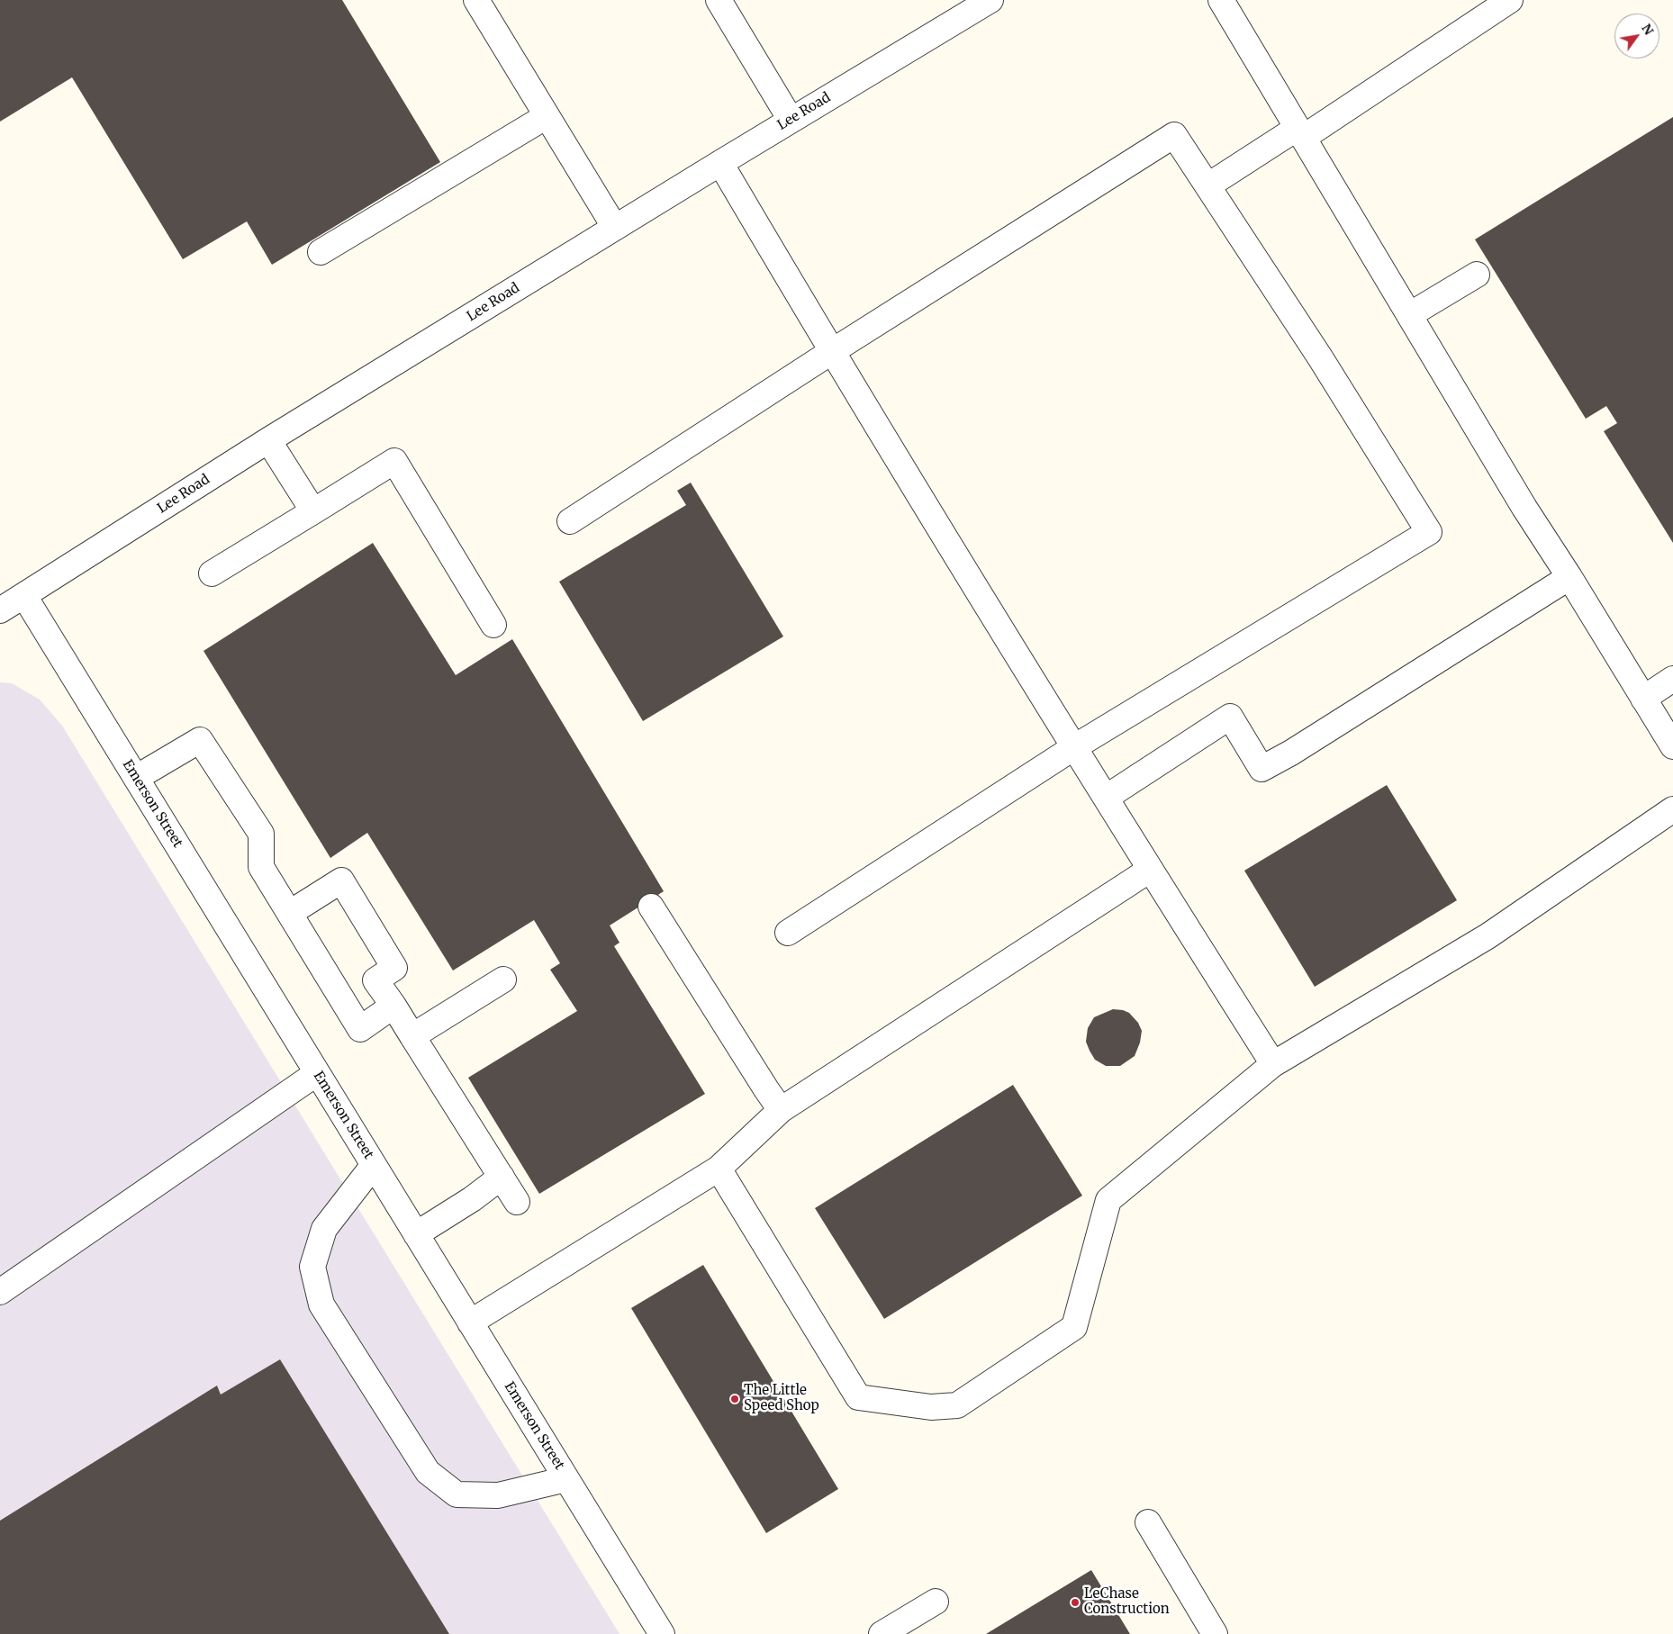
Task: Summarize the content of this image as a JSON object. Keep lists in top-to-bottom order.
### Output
{
  "streets": {
    "street": ["Lee Road", "Emerson Street"]
  },
  "crossings": [
    ["Lee Road", "Emerson Street"]
  ],
  "places": ["The Little Speed Shop", "LeChase Construction"],
  "north": "top right"
}
